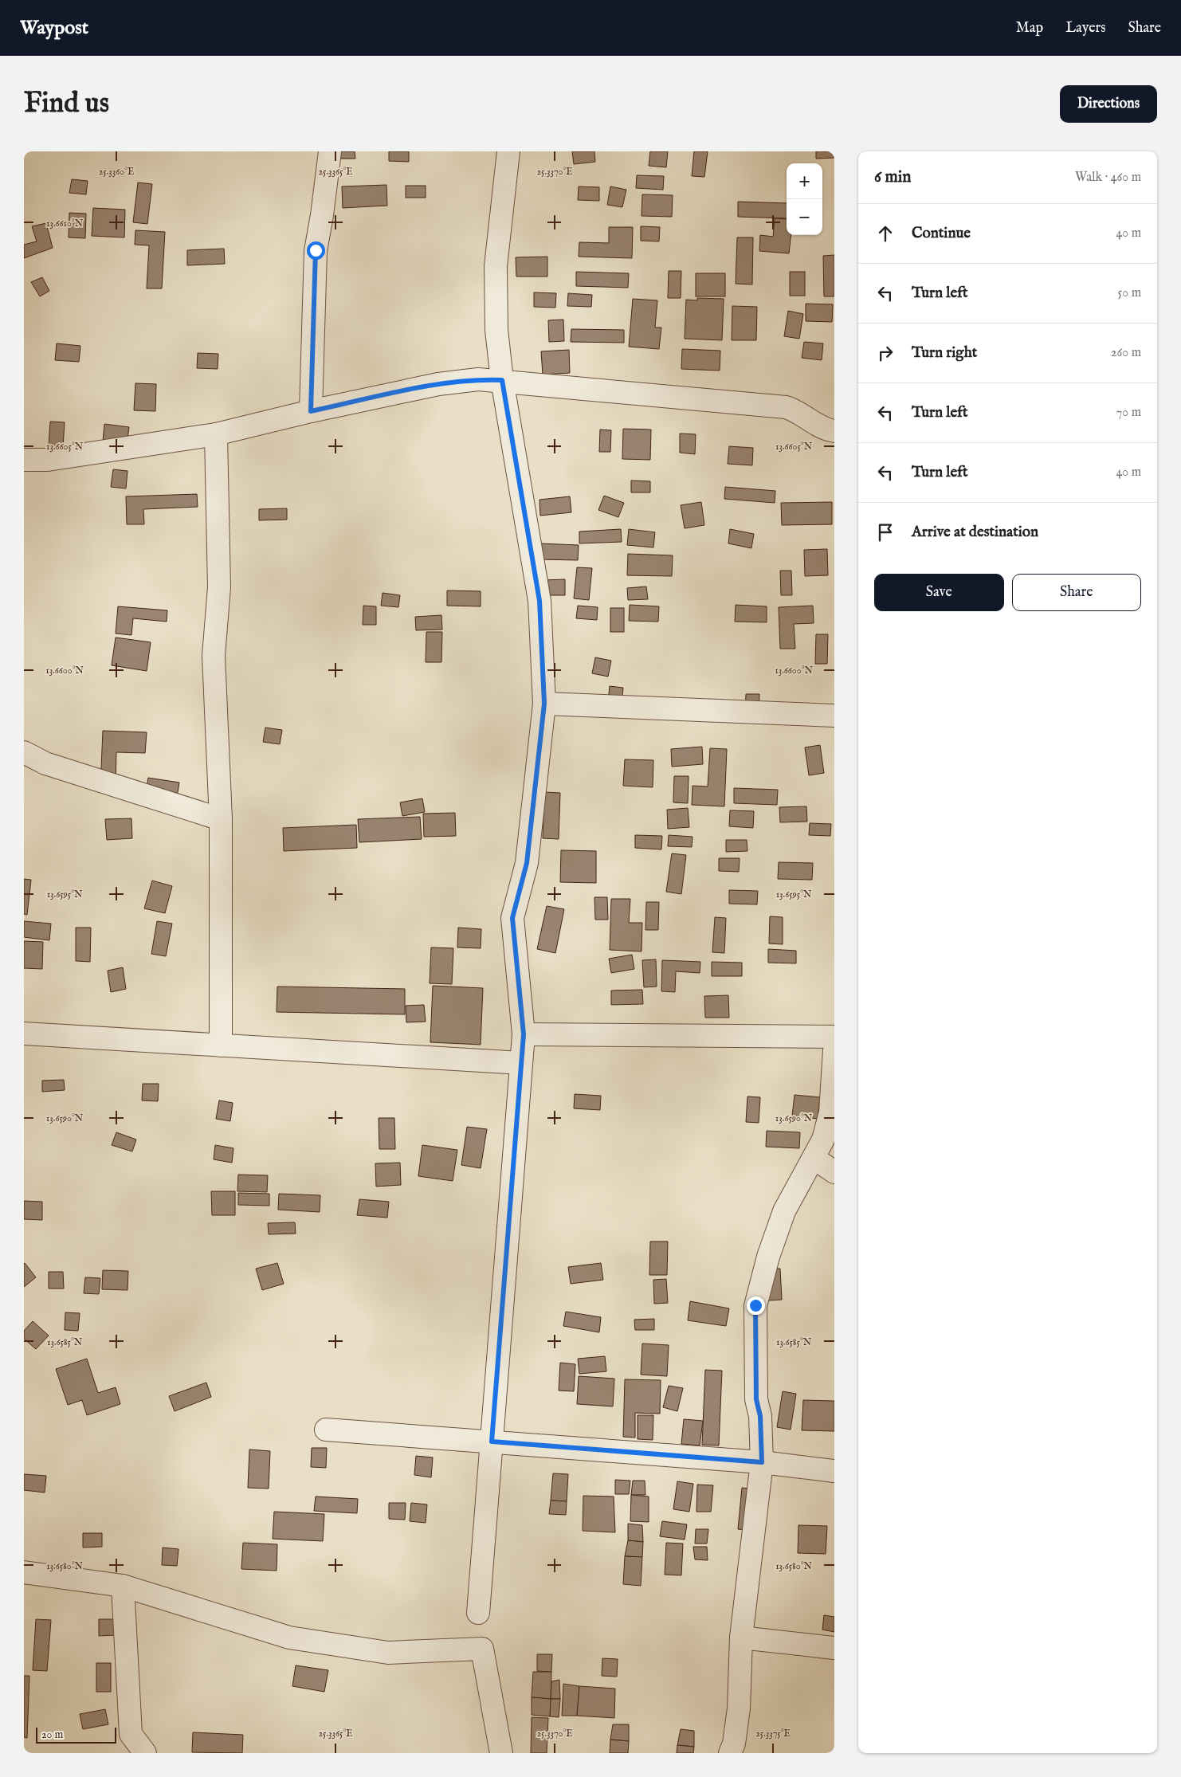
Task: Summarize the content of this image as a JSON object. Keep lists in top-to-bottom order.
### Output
{
  "scale_bar": "20 m",
  "page": {
    "header": "Waypost",
    "nav": ["Map", "Layers", "Share"],
    "buttons": [
      "Directions",
      ["Save", "Share"]
    ],
    "title": "Find us",
    "heading": ["6 min", "Walk · 460 m"],
    "map_buttons": ["+", "−"],
    "list": [
      ["Continue", "40 m"],
      ["Turn left", "50 m"],
      ["Turn right", "260 m"],
      ["Turn left", "70 m"],
      ["Turn left", "40 m"],
      "Arrive at destination"
    ],
    "scale": "20 m"
  },
  "coordinates": [
    "25.3360°E",
    "25.3365°E",
    "25.3370°E",
    "13.6610°N",
    "13.6605°N",
    "13.6600°N",
    "13.6595°N",
    "13.6590°N",
    "13.6585°N",
    "13.6580°N",
    "25.3375°E"
  ]
}
